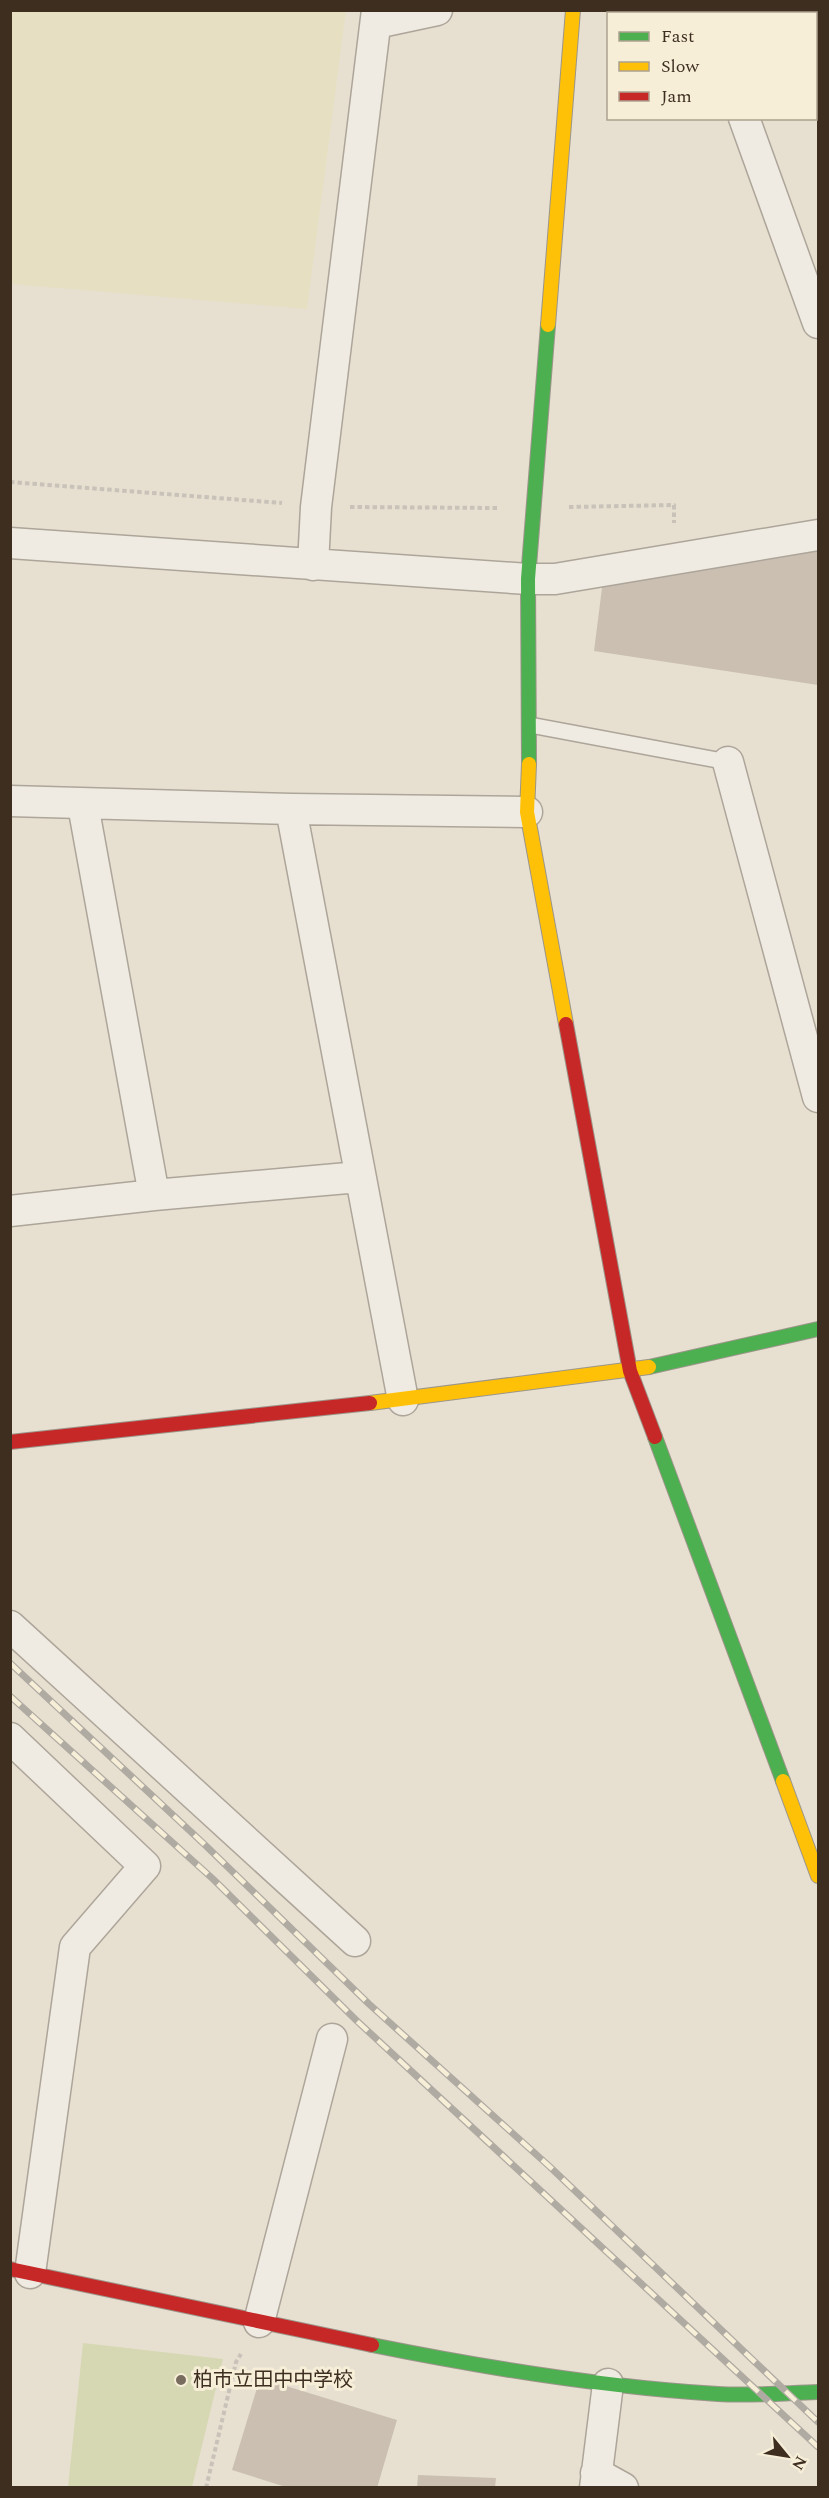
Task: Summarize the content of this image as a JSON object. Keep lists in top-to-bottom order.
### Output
{
  "places": ["柏市立田中中学校"],
  "legend": ["Fast", "Slow", "Jam"],
  "north": "bottom right"
}
